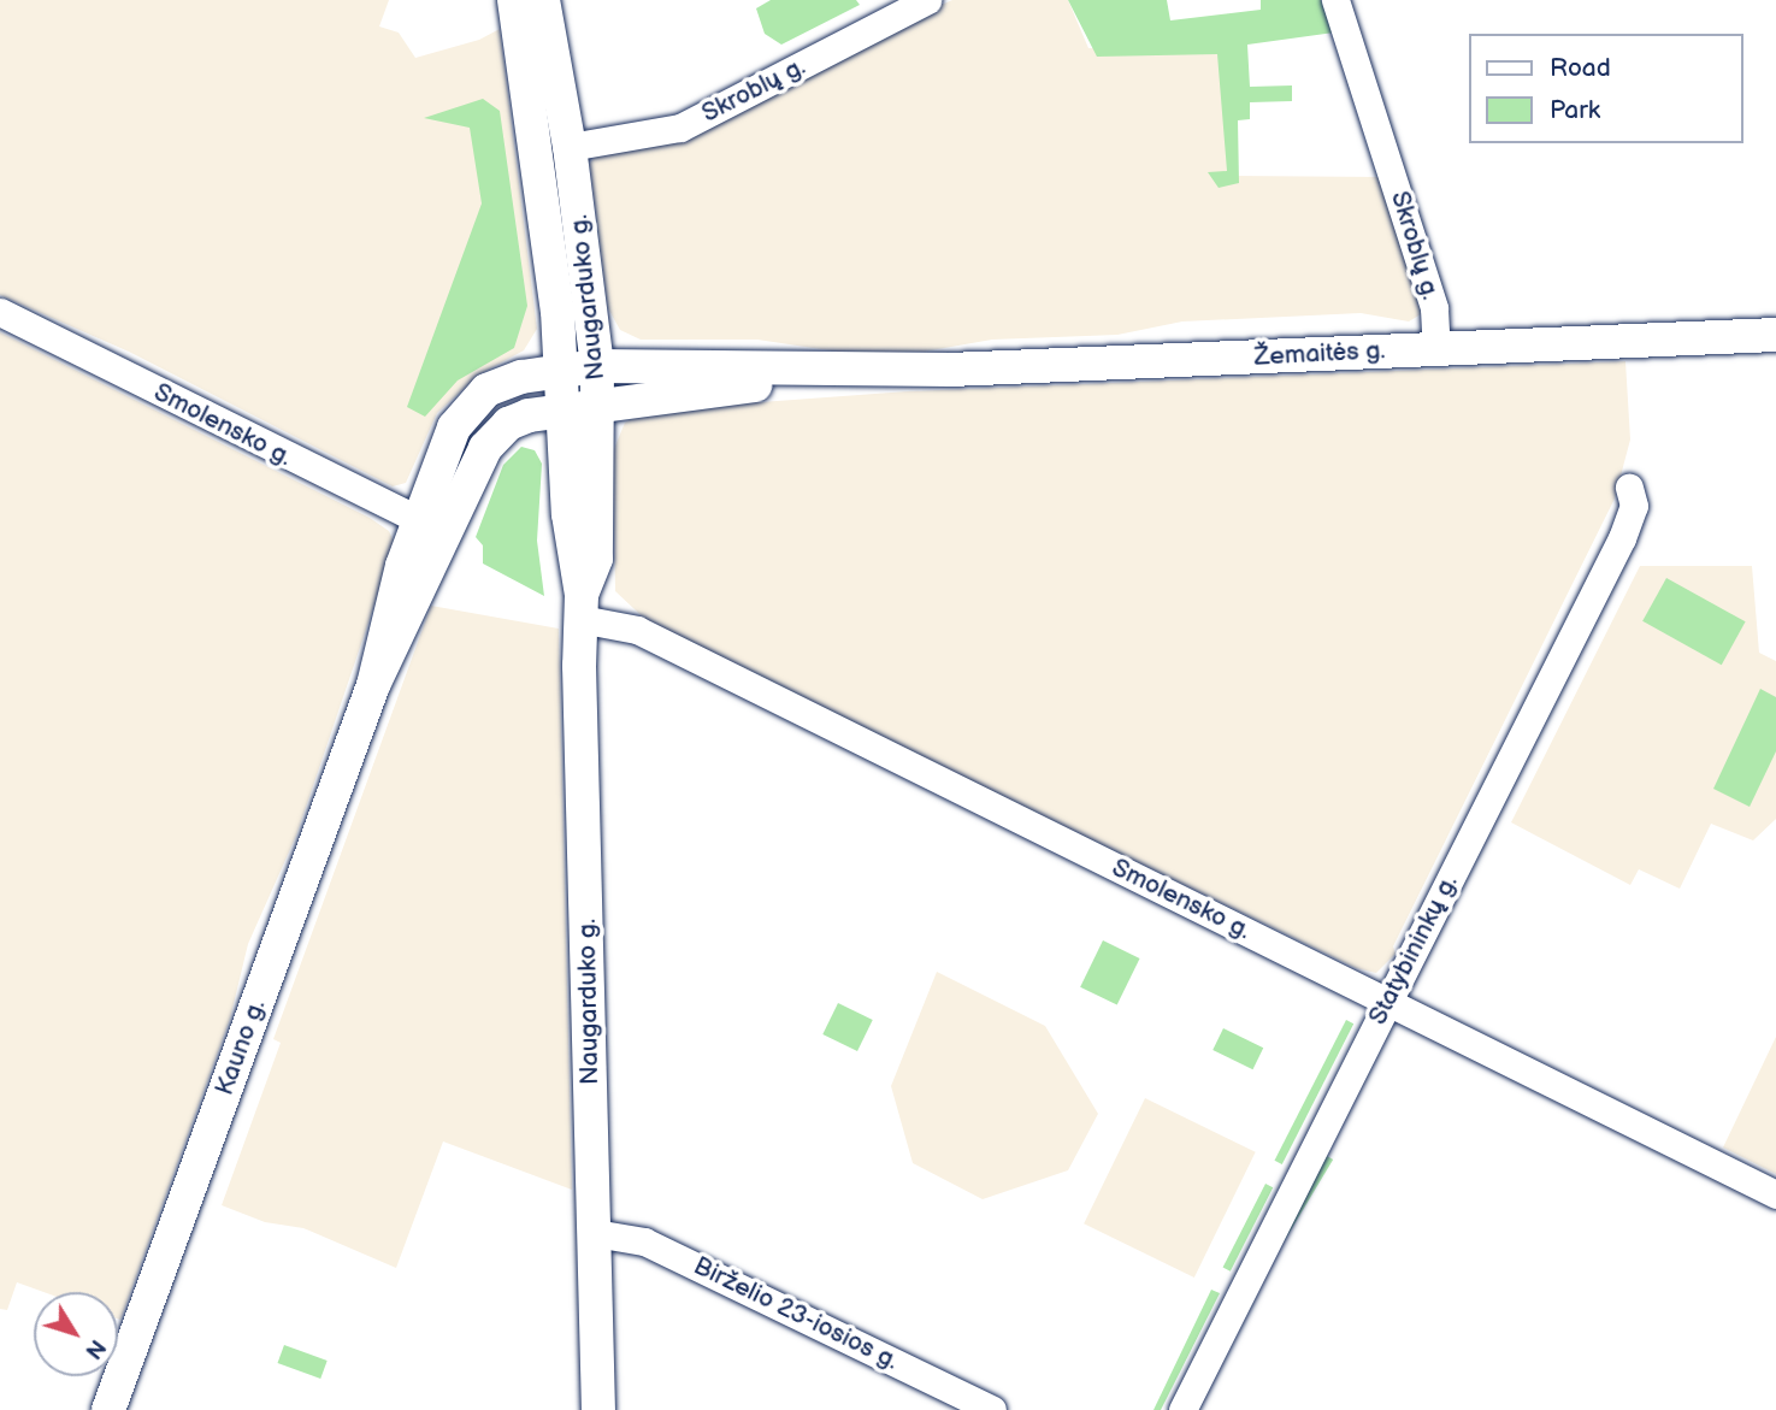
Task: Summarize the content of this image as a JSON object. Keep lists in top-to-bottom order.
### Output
{
  "streets": {
    "main road": ["Naugarduko g.", "Žemaitės g.", "Kauno g."],
    "street": [
      "Skroblų g.",
      "Smolensko g.",
      "Statybininkų g.",
      "Birželio 23-iosios g."
    ]
  },
  "crossings": [
    ["Skroblų g.", "Naugarduko g."],
    ["Skroblų g.", "Žemaitės g."],
    ["Naugarduko g.", "Žemaitės g."],
    ["Naugarduko g.", "Smolensko g."],
    ["Naugarduko g.", "Kauno g."],
    ["Naugarduko g.", "Birželio 23-iosios g."],
    ["Žemaitės g.", "Kauno g."],
    ["Smolensko g.", "Statybininkų g."],
    ["Smolensko g.", "Kauno g."]
  ],
  "legend": ["Road", "Park"],
  "north": "bottom right"
}
